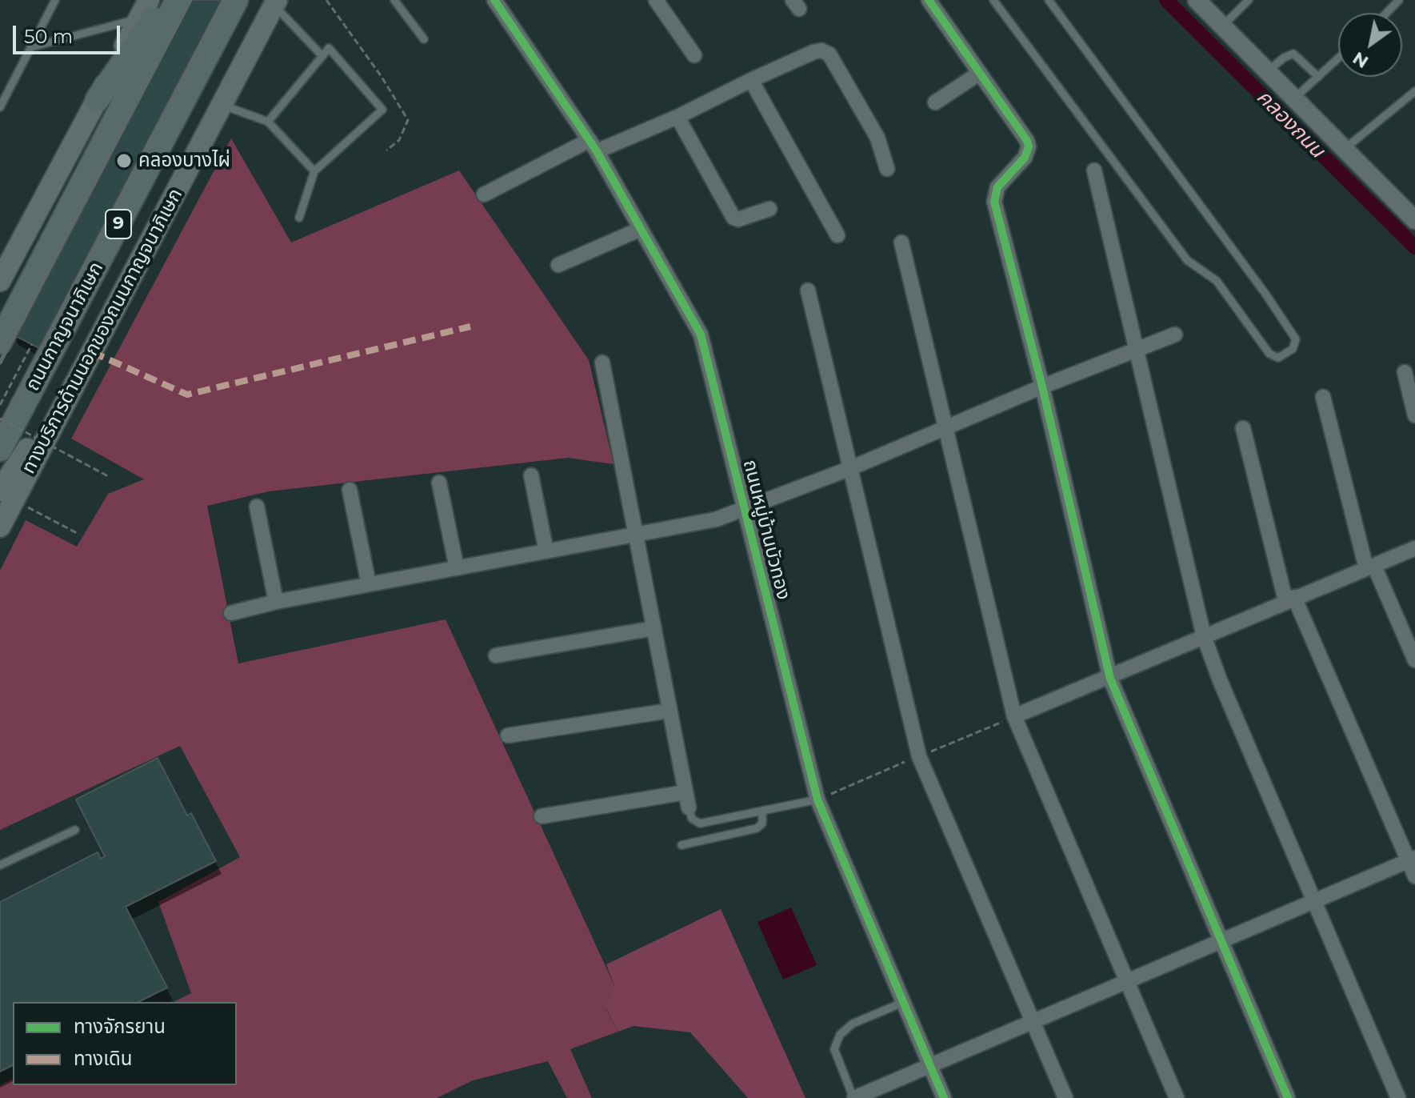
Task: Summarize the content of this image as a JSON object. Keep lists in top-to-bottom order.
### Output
{
  "streets": {
    "highway": ["9", "ถนนกาญจนาภิเษก"],
    "main road": ["ทางบริการด้านนอกของถนนกาญจนาภิเษก"],
    "street": ["ถนนหมู่บ้านบัวทอง"]
  },
  "water": ["คลองถนน"],
  "places": ["คลองบางไผ่"],
  "legend": ["ทางจักรยาน", "ทางเดิน"],
  "scale_bar": "50 m",
  "north": "bottom left"
}
